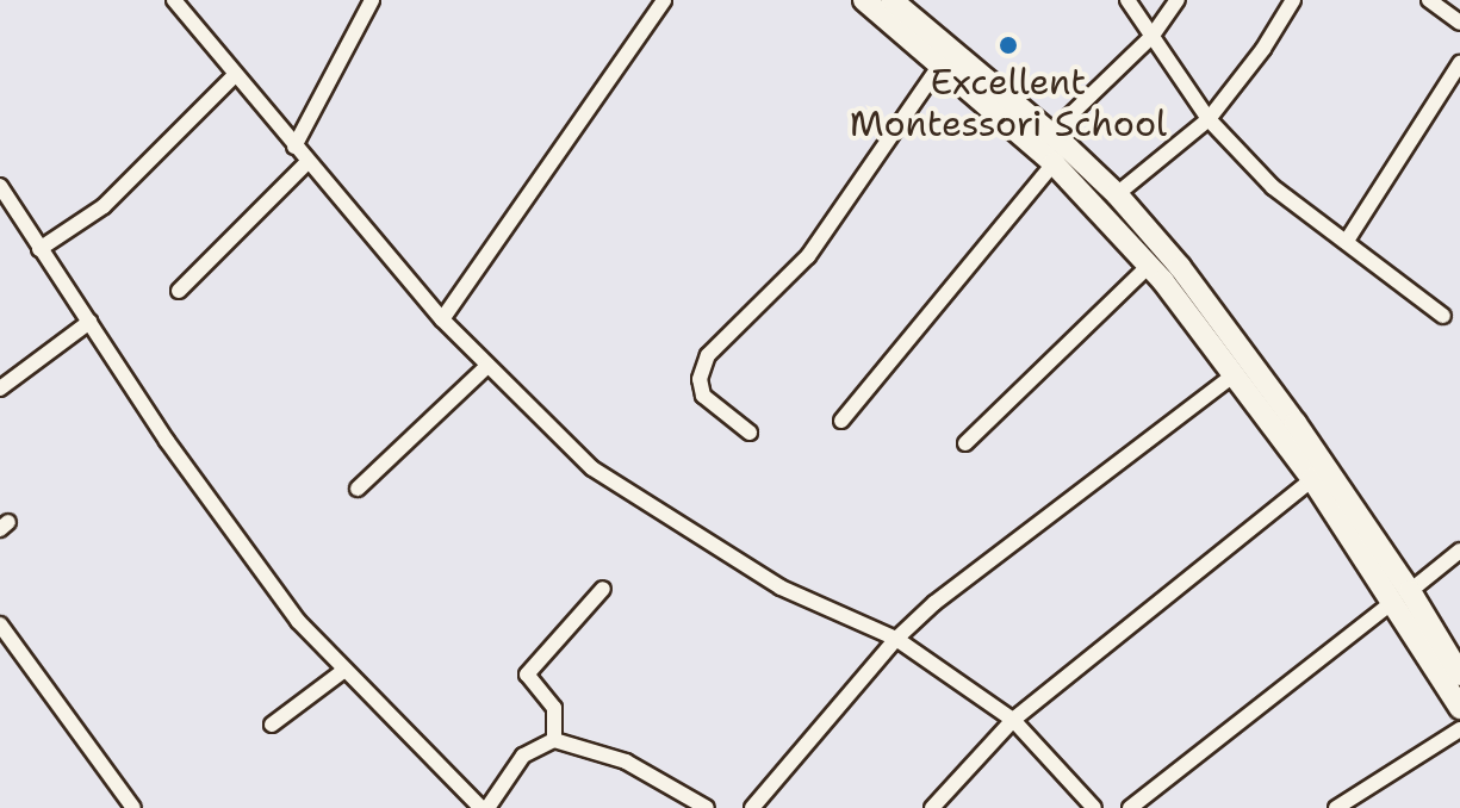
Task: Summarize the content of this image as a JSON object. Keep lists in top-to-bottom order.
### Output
{
  "places": ["Excellent Montessori School"]
}
